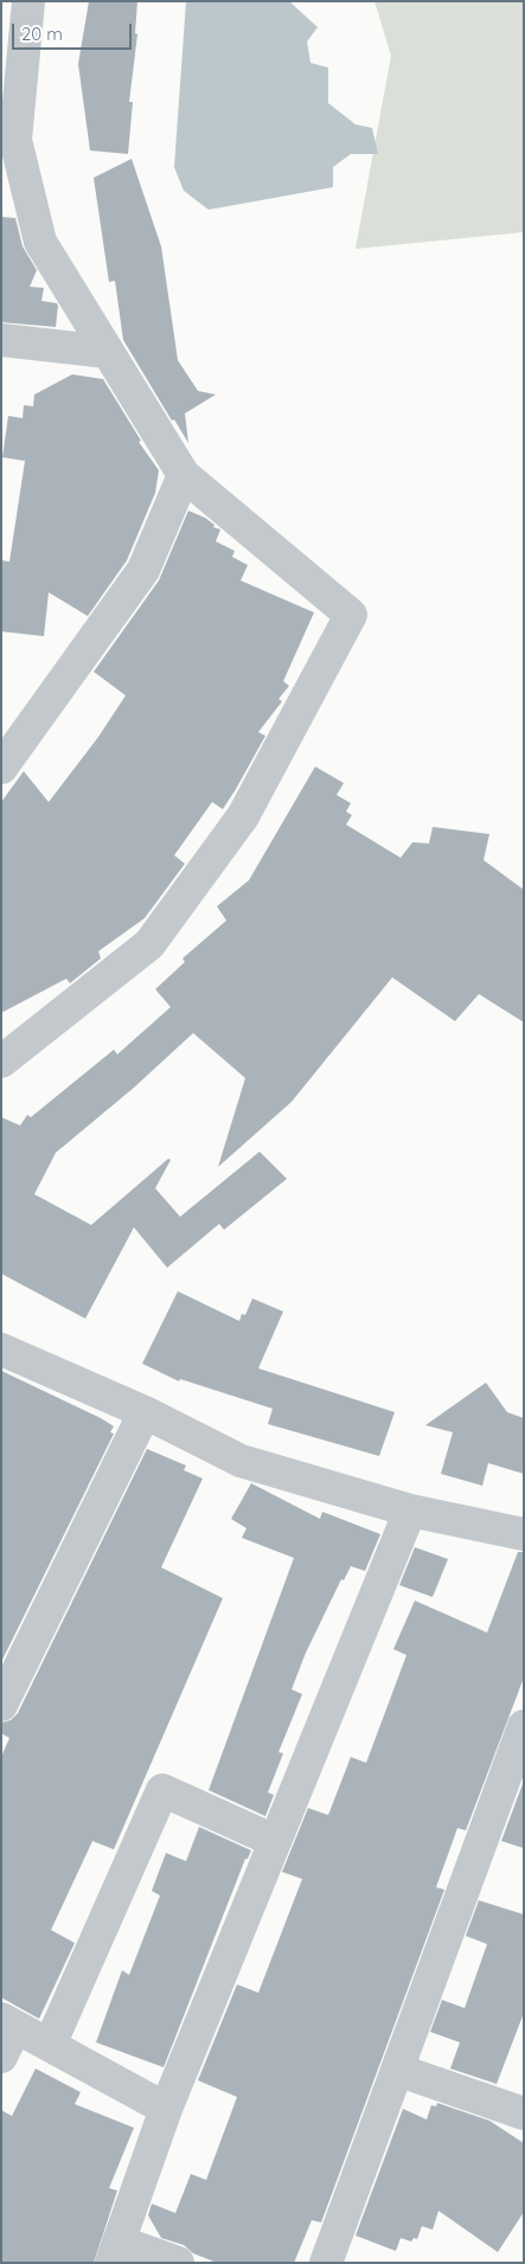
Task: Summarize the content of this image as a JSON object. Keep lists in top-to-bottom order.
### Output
{
  "scale_bar": "20 m"
}
